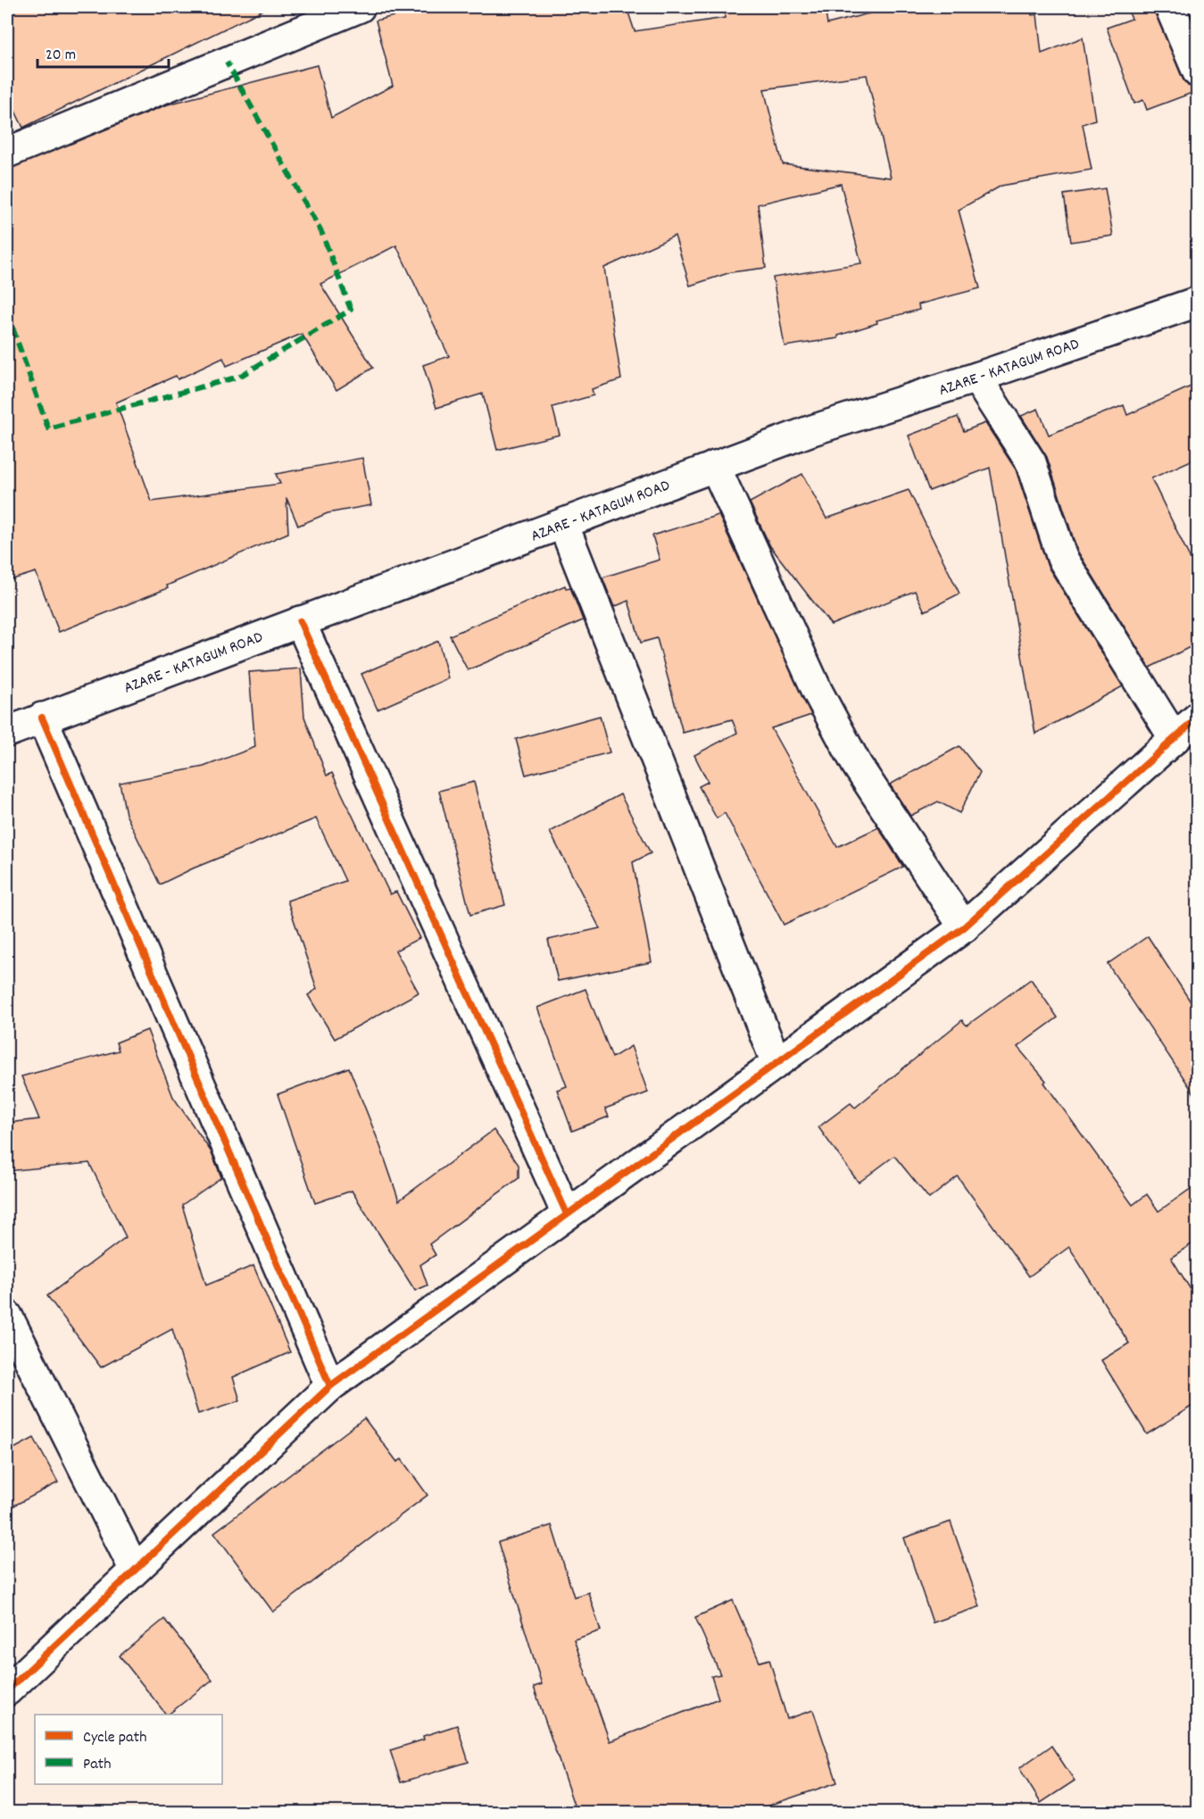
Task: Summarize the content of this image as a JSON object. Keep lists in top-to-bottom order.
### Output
{
  "streets": {
    "street": ["AZARE - KATAGUM ROAD"]
  },
  "legend": ["Cycle path", "Path"],
  "scale_bar": "20 m"
}
